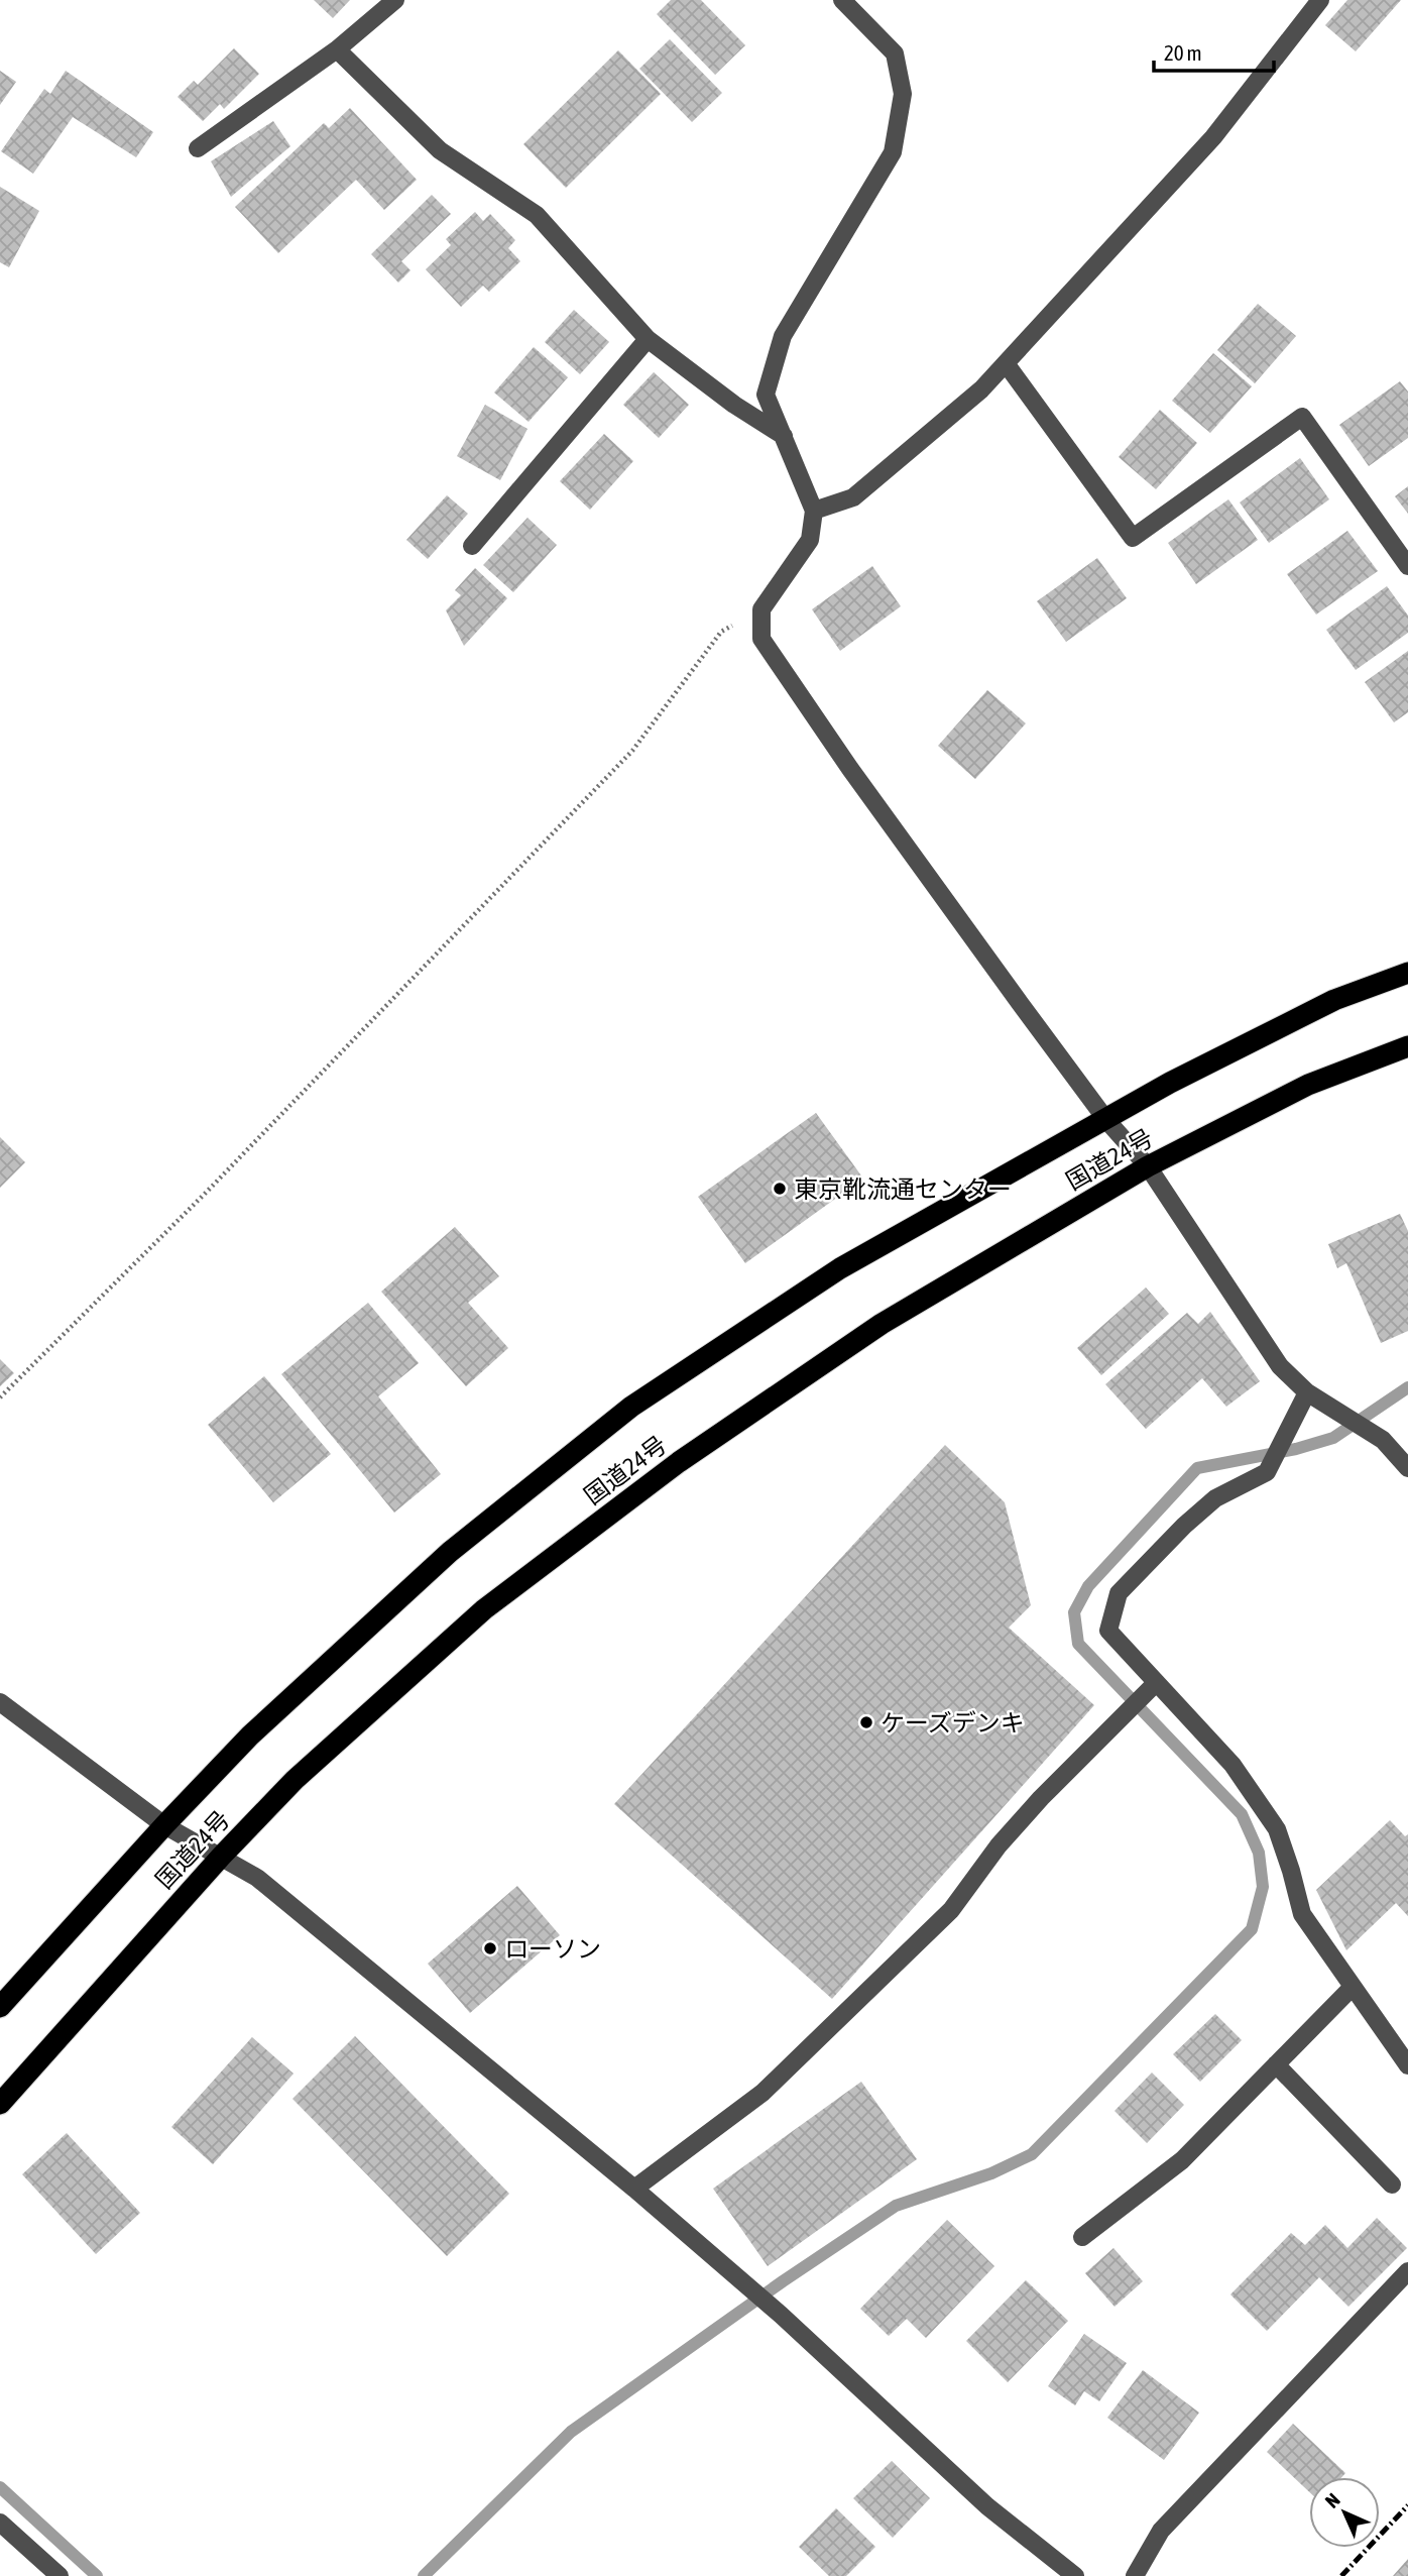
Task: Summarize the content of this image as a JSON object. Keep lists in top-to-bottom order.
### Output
{
  "streets": {
    "highway": ["国道24号"]
  },
  "places": ["東京靴流通センター", "ケーズデンキ", "ローソン"],
  "scale_bar": "20 m",
  "north": "top left"
}
